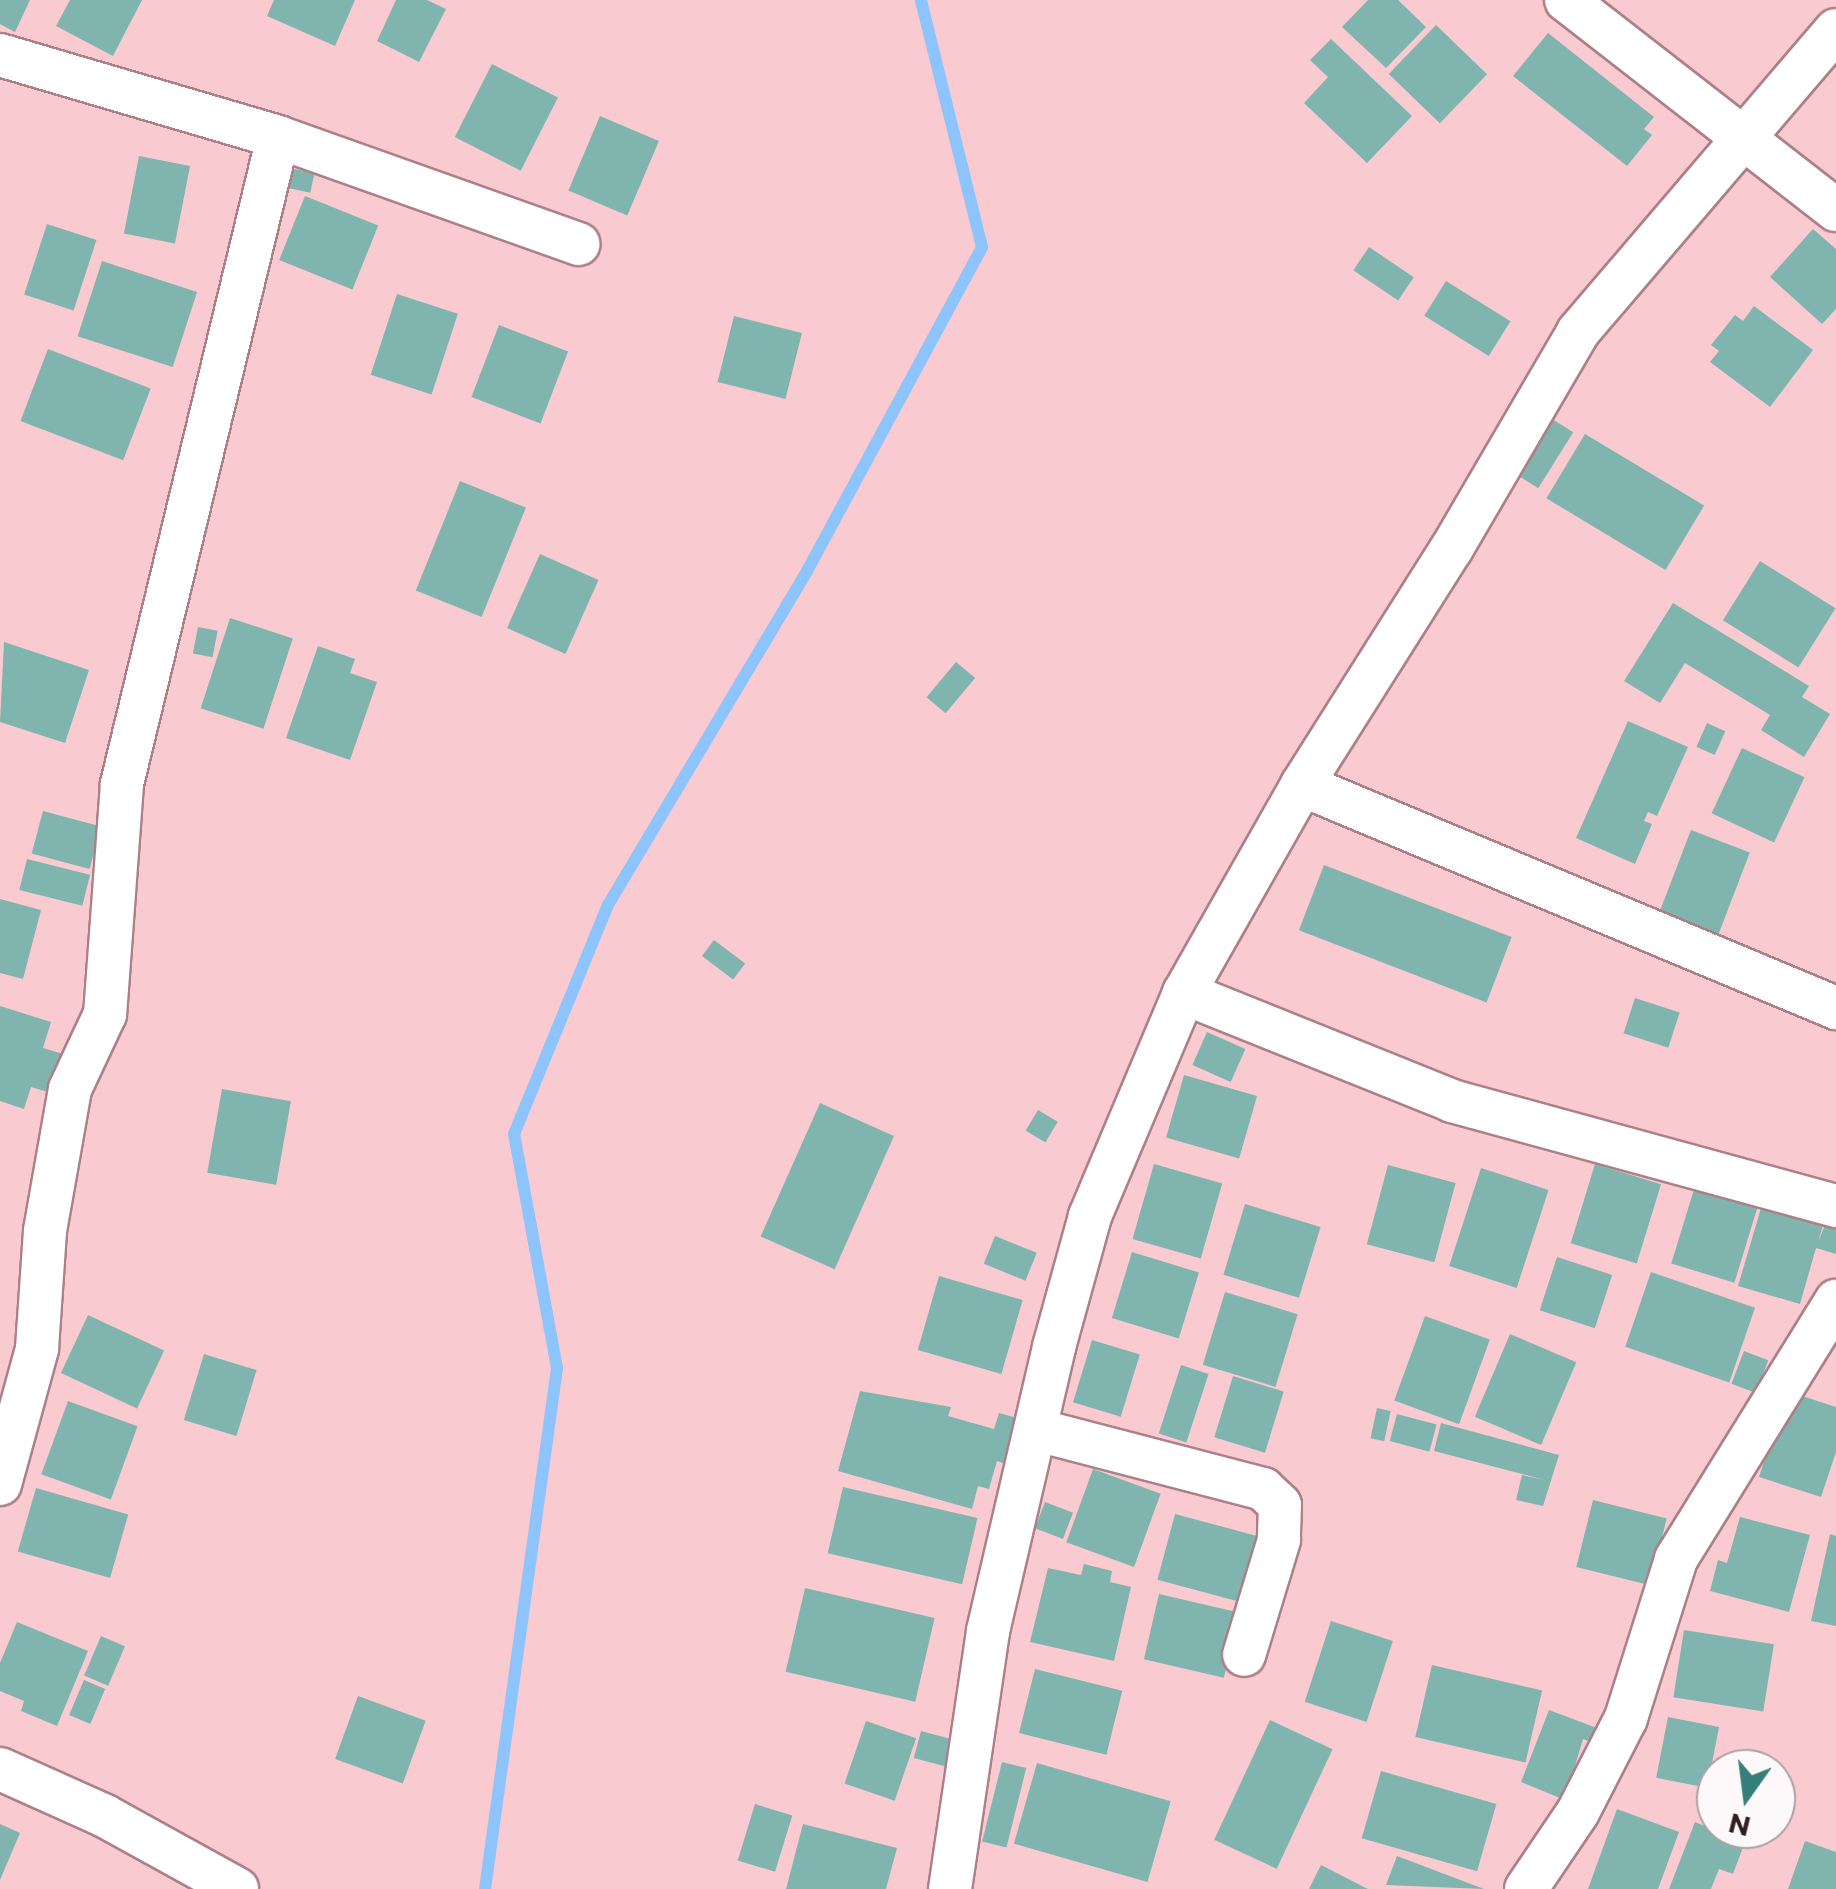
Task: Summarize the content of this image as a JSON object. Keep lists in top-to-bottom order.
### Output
{
  "north": "bottom"
}
